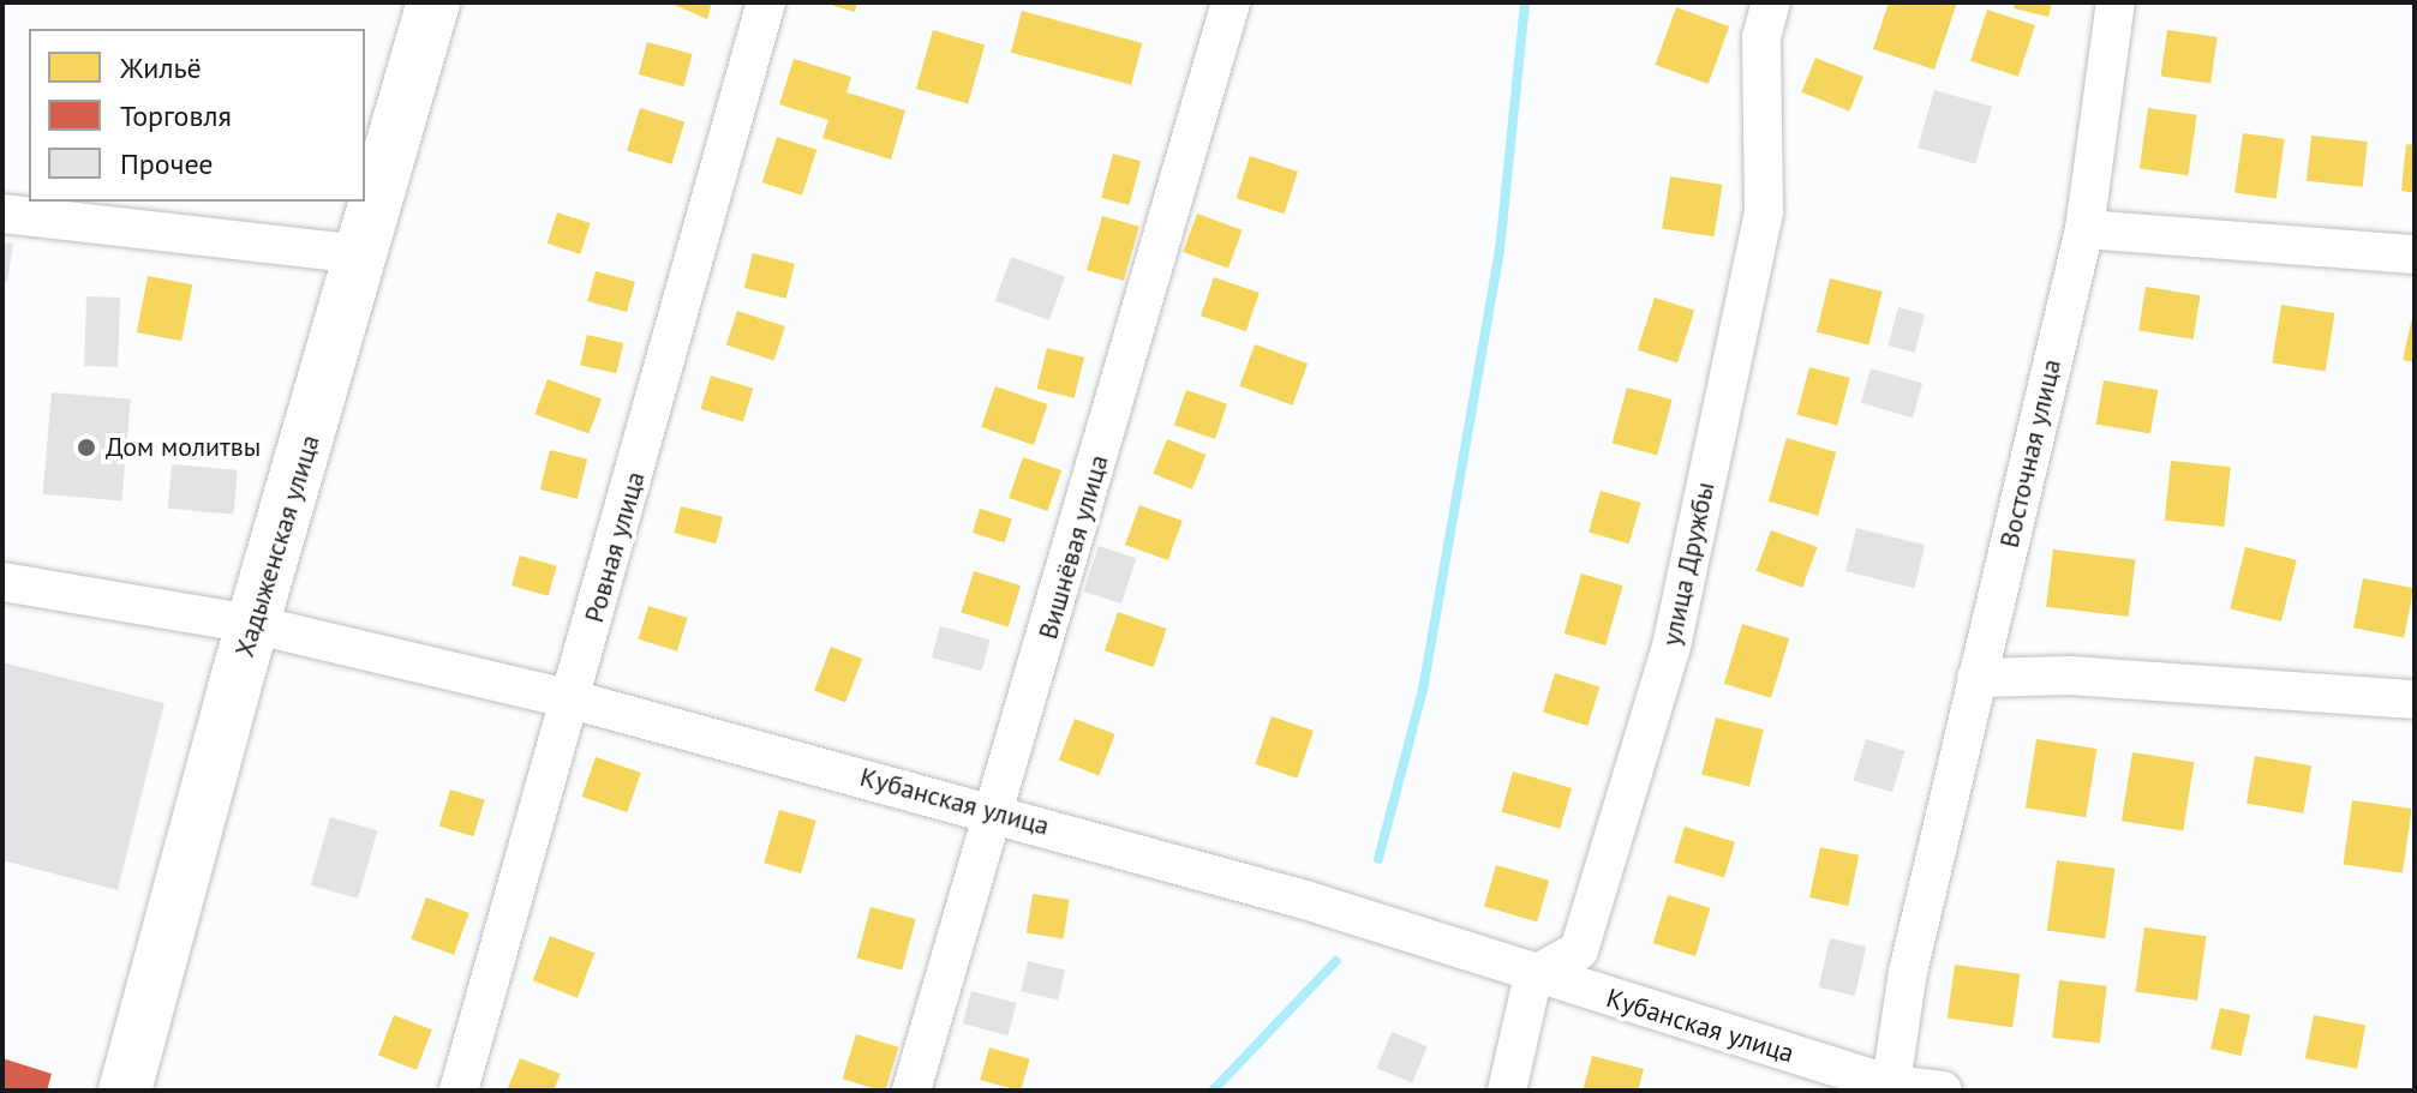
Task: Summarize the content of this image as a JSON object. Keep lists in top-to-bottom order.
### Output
{
  "streets": {
    "main road": ["Хадыженская улица"],
    "street": [
      "Восточная улица",
      "Ровная улица",
      "Вишнёвая улица",
      "улица Дружбы",
      "Кубанская улица"
    ]
  },
  "crossings": [
    ["Восточная улица", "Кубанская улица"],
    ["Хадыженская улица", "Кубанская улица"],
    ["Ровная улица", "Кубанская улица"],
    ["Вишнёвая улица", "Кубанская улица"],
    ["улица Дружбы", "Кубанская улица"]
  ],
  "places": ["Дом молитвы"],
  "legend": ["Жильё", "Торговля", "Прочее"]
}
